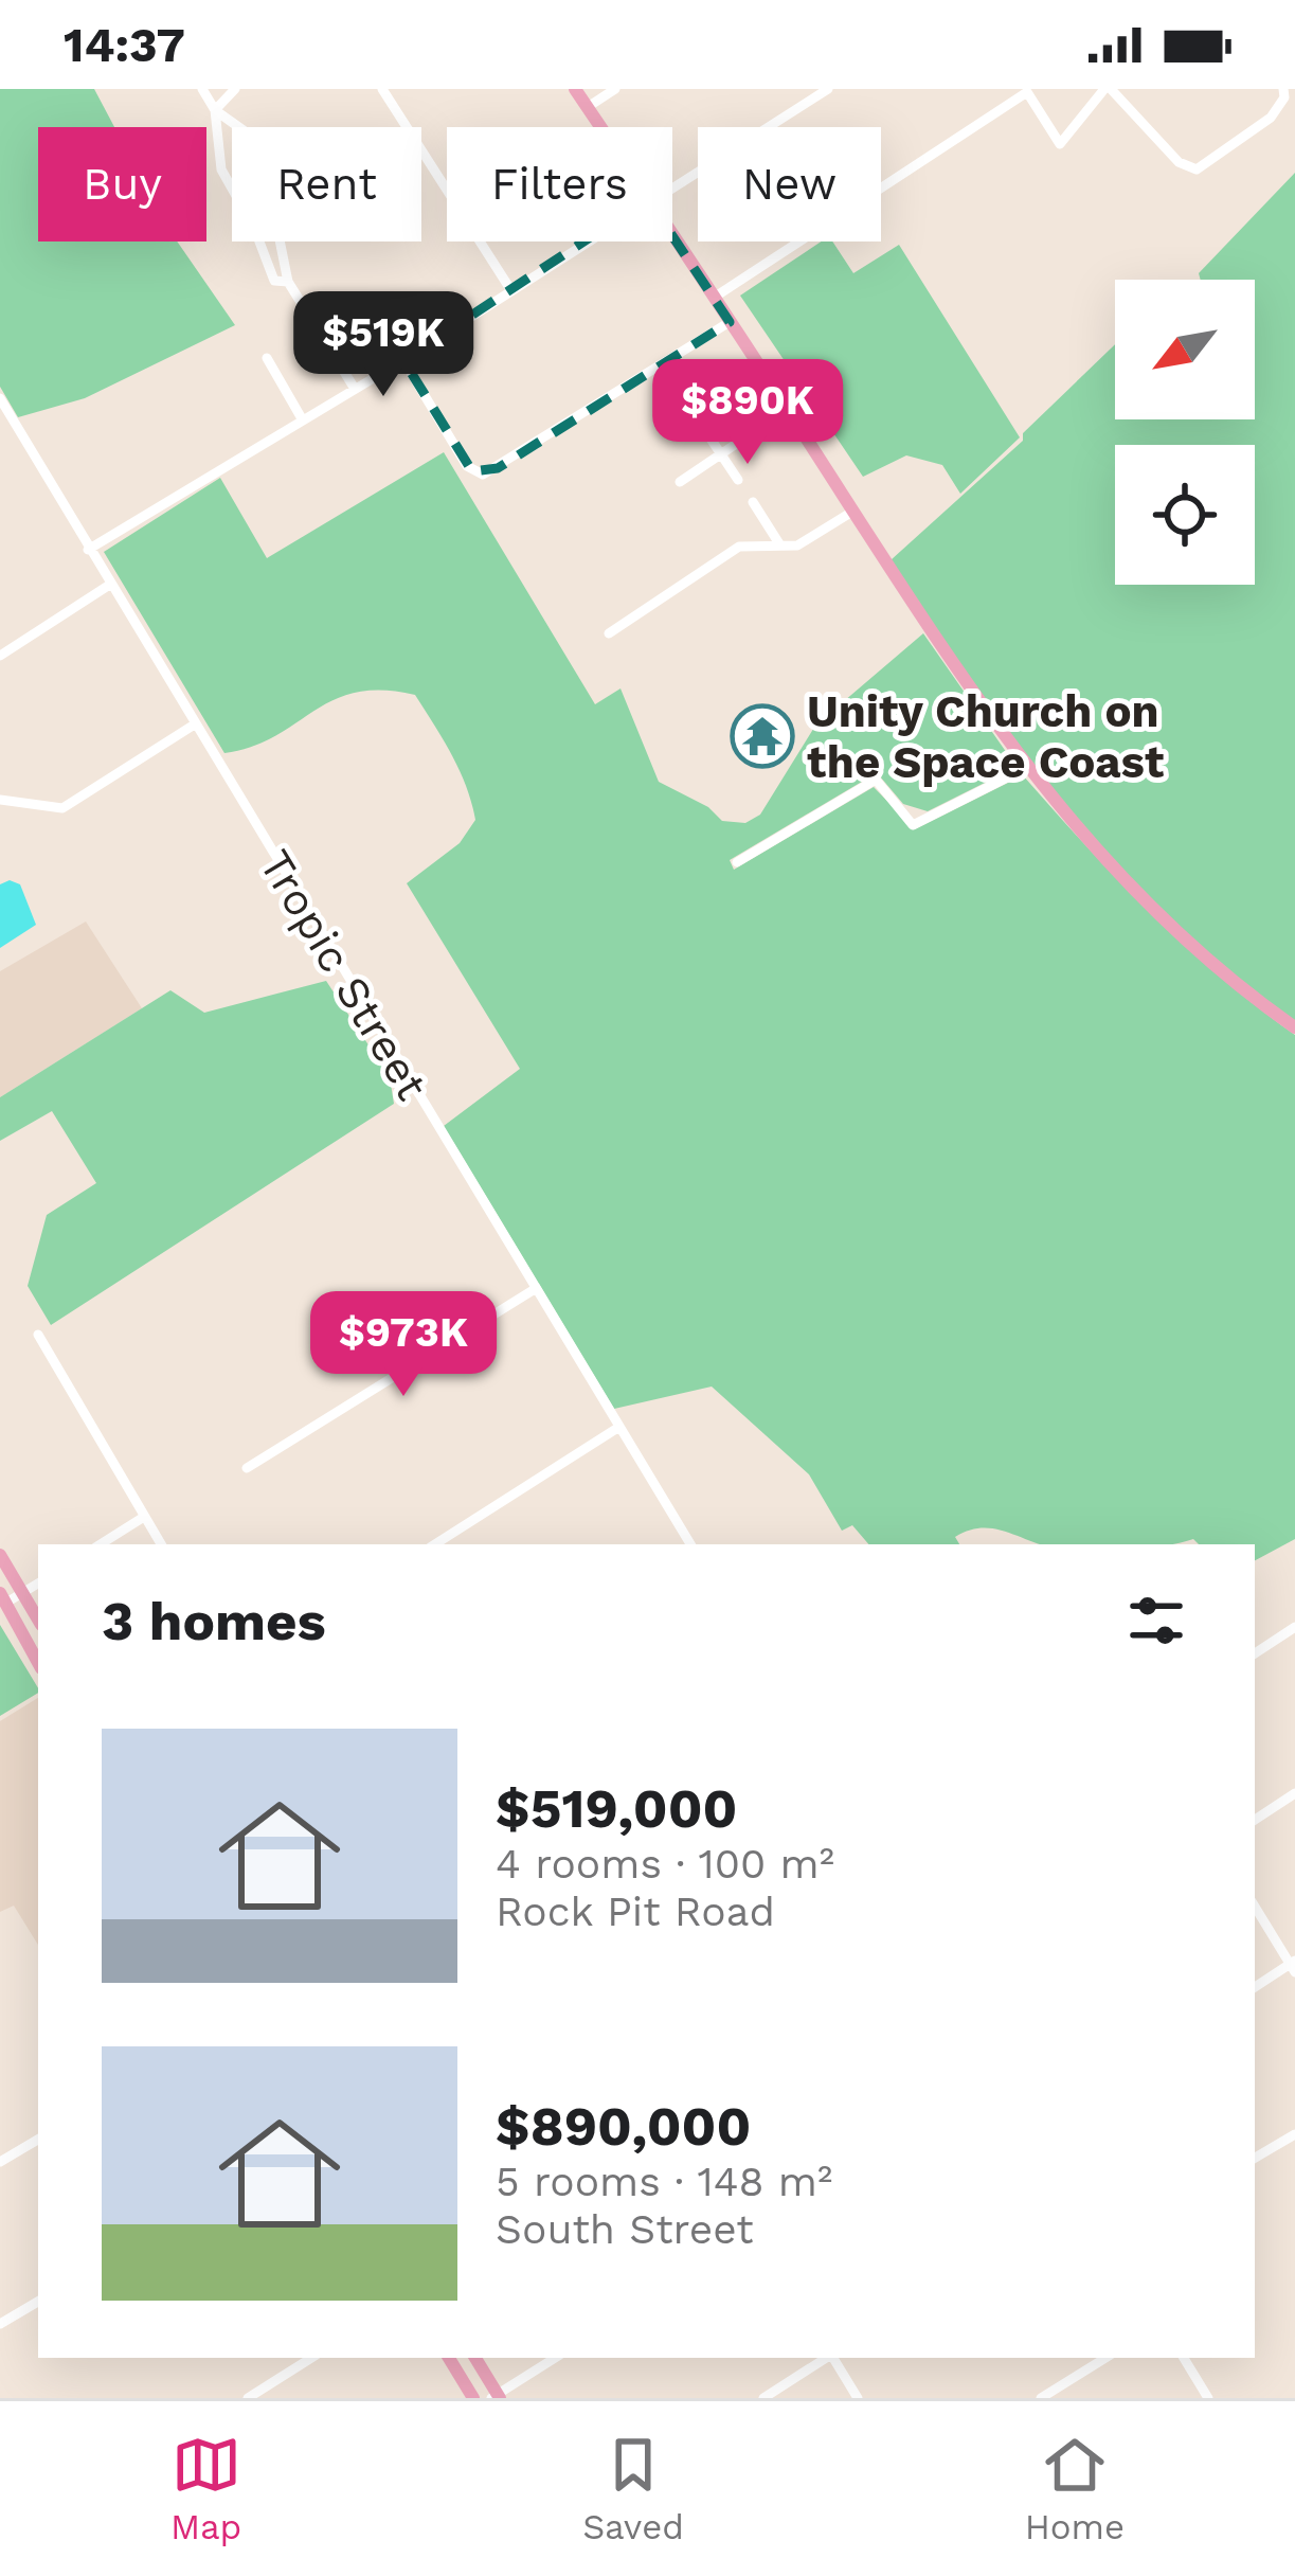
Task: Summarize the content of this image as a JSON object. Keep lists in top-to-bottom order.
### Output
{
  "streets": {
    "street": ["Tropic Street"]
  },
  "places": {
    "temple": ["Unity Church on the Space Coast"]
  },
  "north": "bottom left",
  "page": {
    "status": "14:37",
    "chip": [
      "Buy",
      "Rent",
      "Filters",
      "New"
    ],
    "price": ["$519K", "$890K", "$973K"],
    "heading": "3 homes",
    "list": [
      {
        "name": "$519,000",
        "note": "4 rooms · 100 m² · Rock Pit Road"
      },
      {
        "name": "$890,000",
        "note": "5 rooms · 148 m² · South Street"
      }
    ],
    "tabs": ["Map", "Saved", "Home"]
  }
}
